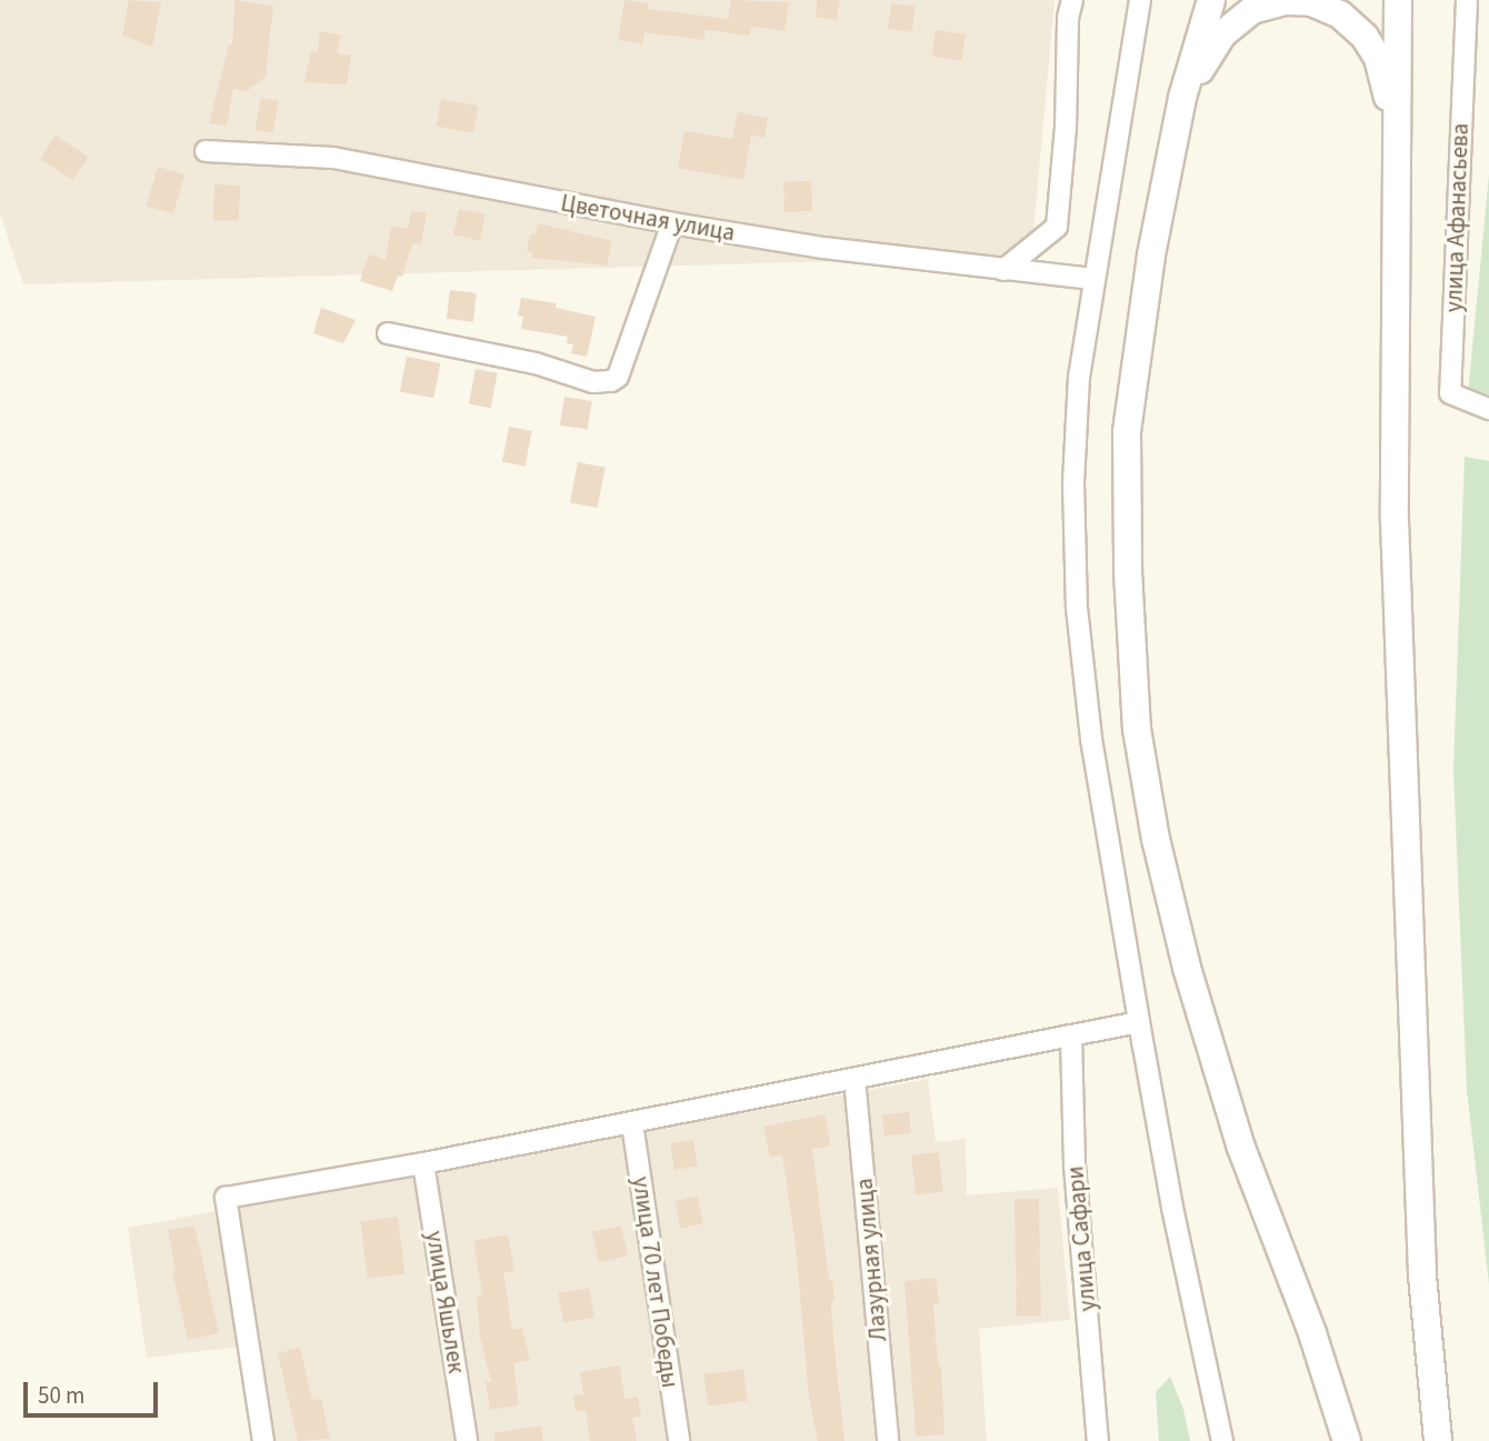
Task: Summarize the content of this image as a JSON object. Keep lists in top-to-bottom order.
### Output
{
  "streets": {
    "street": [
      "Цветочная улица",
      "улица Афанасьева",
      "улица Сафари",
      "Лазурная улица",
      "улица 70 лет Победы",
      "улица Яшьлек"
    ]
  },
  "scale_bar": "50 m"
}
